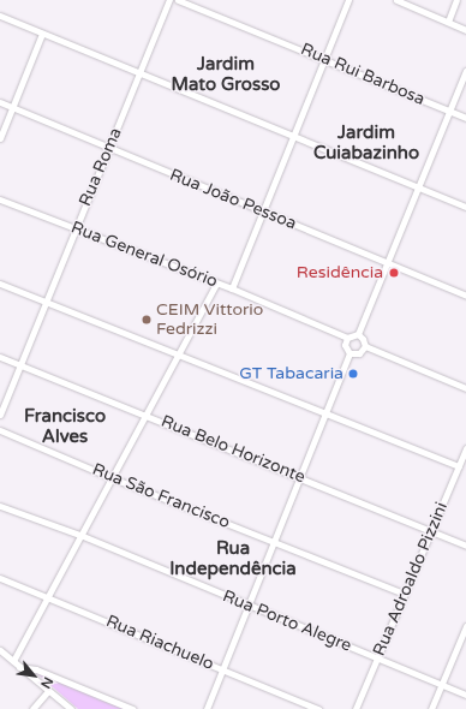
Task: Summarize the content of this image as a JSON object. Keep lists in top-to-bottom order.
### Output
{
  "streets": {
    "street": [
      "Rua Rui Barbosa",
      "Rua Roma",
      "Rua João Pessoa",
      "Rua General Osório",
      "Rua Belo Horizonte",
      "Rua São Francisco",
      "Rua Adroaldo Pizzini",
      "Rua Porto Alegre",
      "Rua Riachuelo"
    ]
  },
  "crossings": [
    ["Rua Roma", "Rua João Pessoa"],
    ["Rua Roma", "Rua General Osório"],
    ["Rua Roma", "Rua Belo Horizonte"],
    ["Rua Belo Horizonte", "Rua Adroaldo Pizzini"],
    ["Rua São Francisco", "Rua Adroaldo Pizzini"],
    ["Rua Adroaldo Pizzini", "Rua Porto Alegre"]
  ],
  "districts": [
    "Jardim Mato Grosso",
    "Jardim Cuiabazinho",
    "Francisco Alves",
    "Rua Independência"
  ],
  "places": ["Residência", "CEIM Vittorio Fedrizzi", "GT Tabacaria"],
  "north": "bottom right"
}
